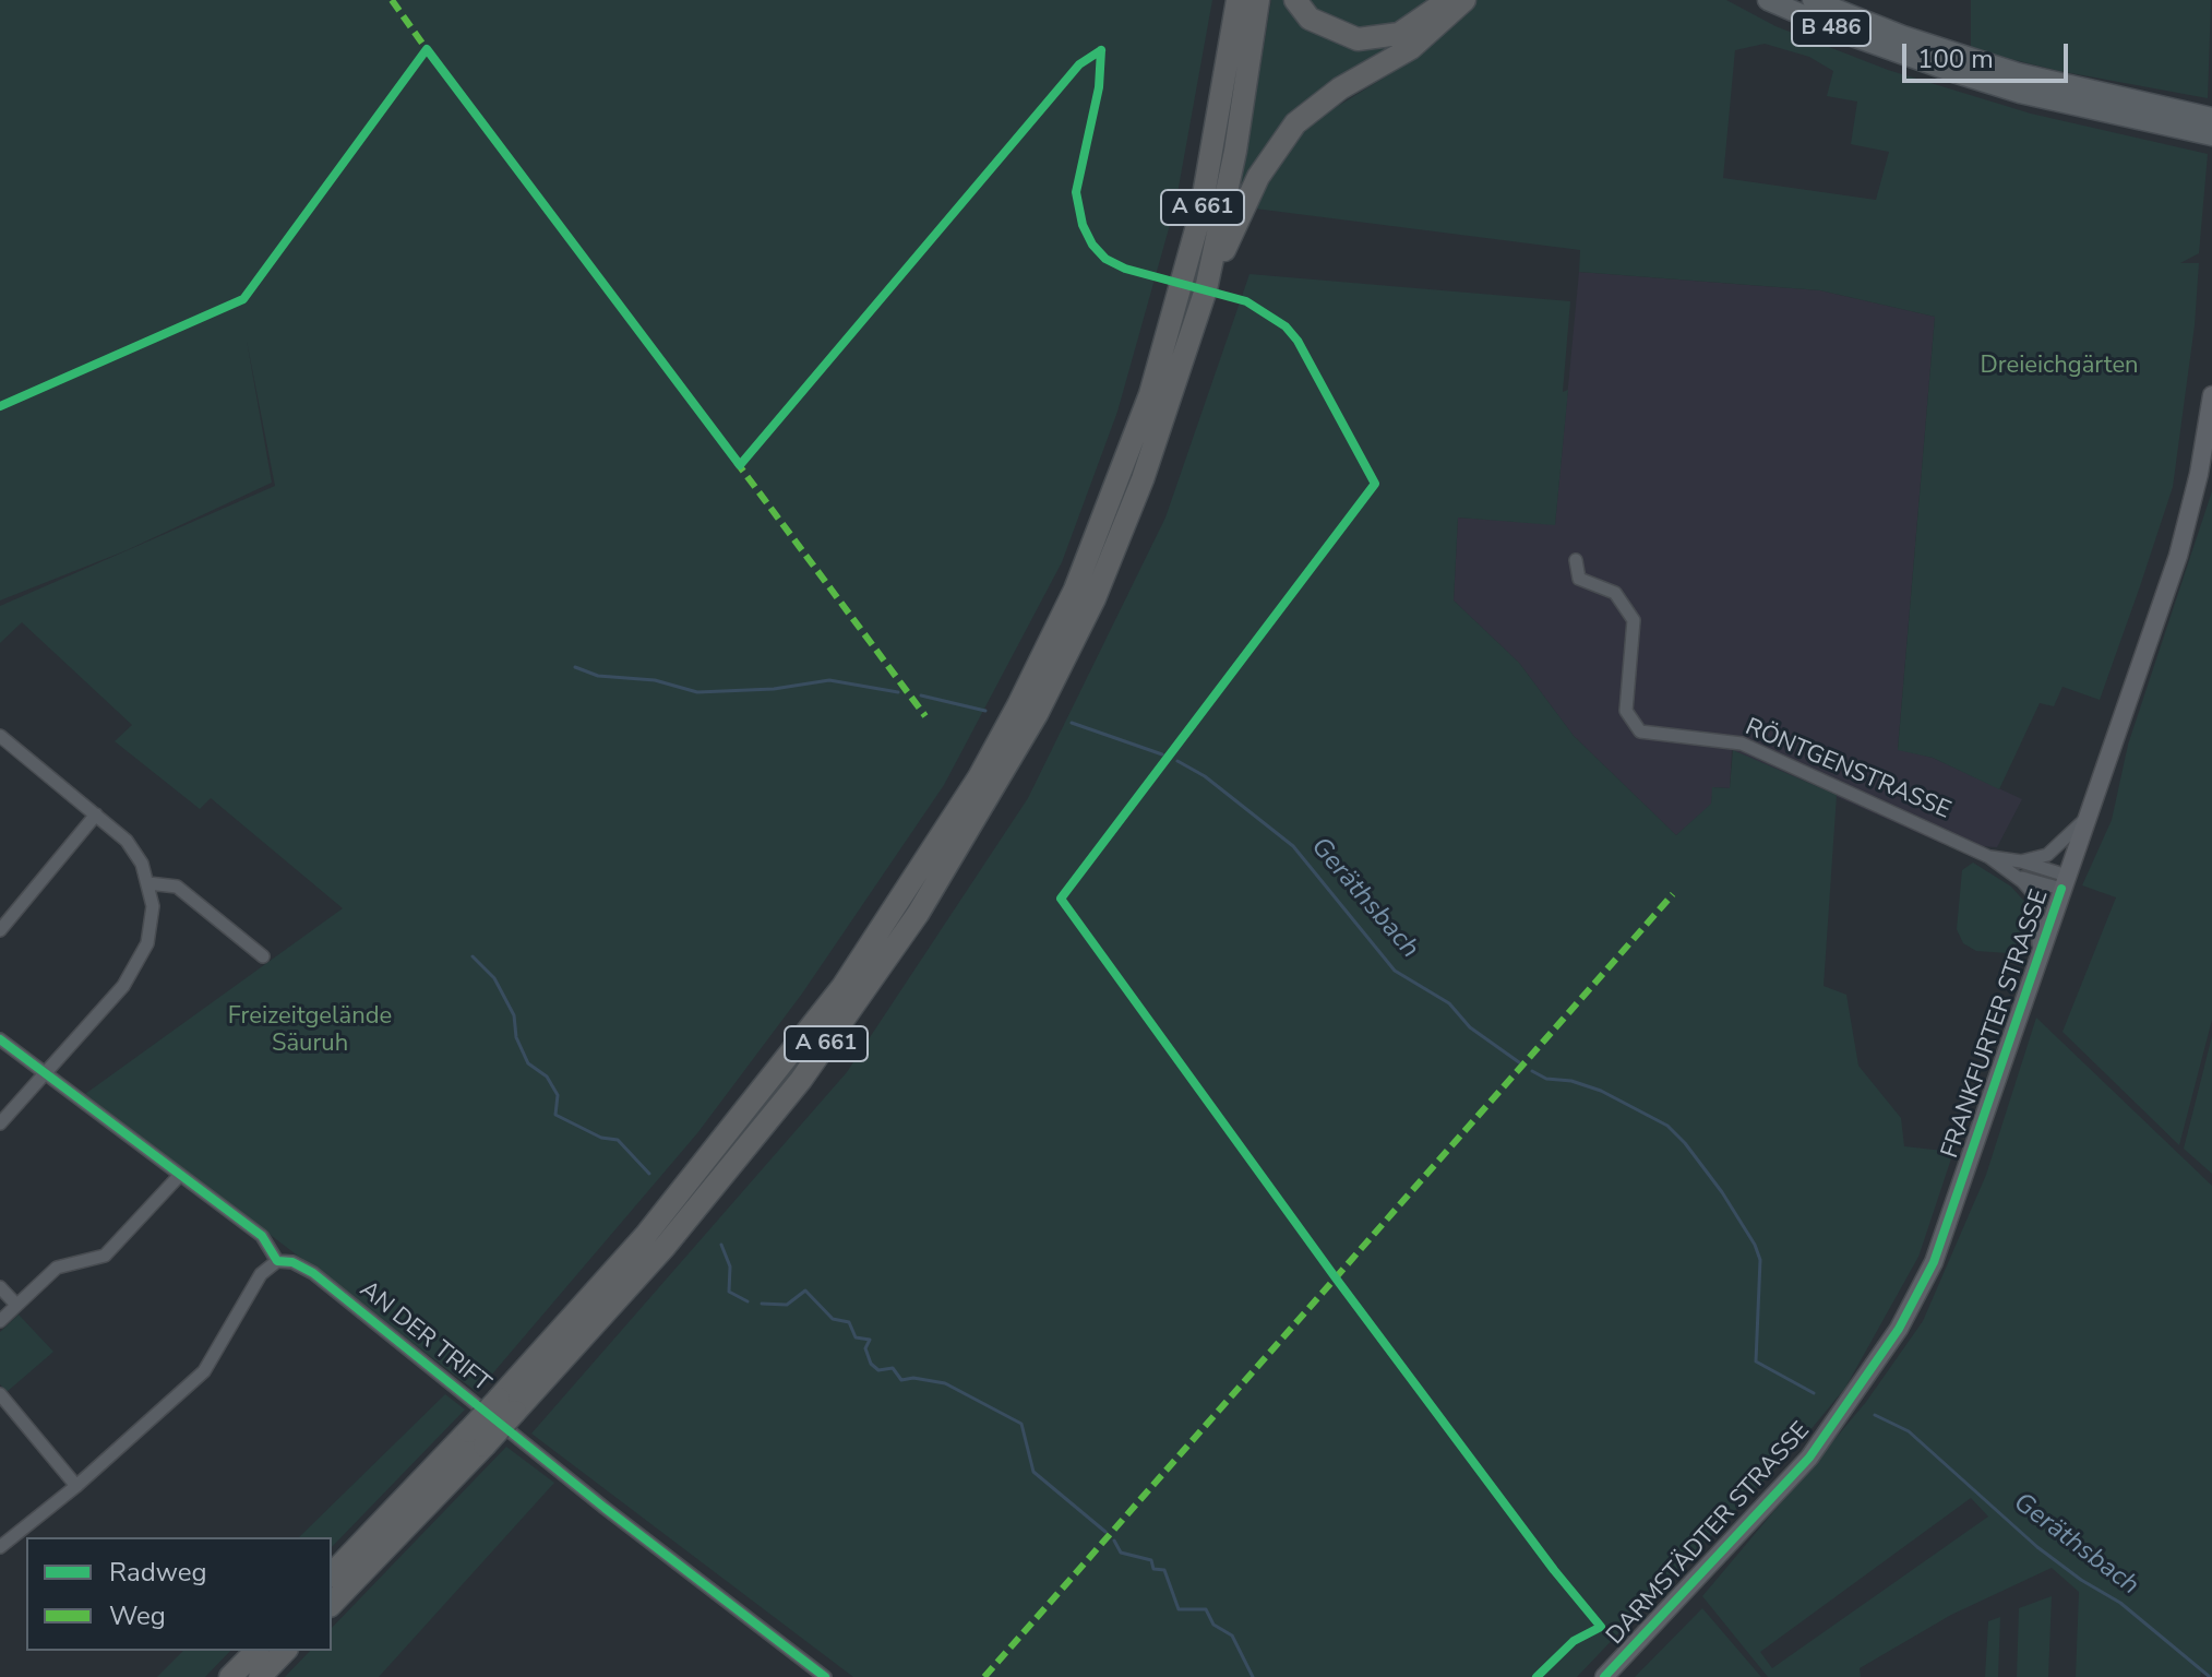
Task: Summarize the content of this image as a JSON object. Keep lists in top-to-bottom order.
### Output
{
  "streets": {
    "highway": ["A 661"],
    "main road": ["B 486", "FRANKFURTER STRASSE", "DARMSTÄDTER STRASSE"],
    "street": ["RÖNTGENSTRASSE", "AN DER TRIFT"]
  },
  "crossings": [
    ["RÖNTGENSTRASSE", "FRANKFURTER STRASSE"],
    ["FRANKFURTER STRASSE", "DARMSTÄDTER STRASSE"]
  ],
  "water": ["Geräthsbach"],
  "parks": ["Dreieichgärten", "Freizeitgelände Säuruh"],
  "legend": ["Radweg", "Weg"],
  "scale_bar": "100 m"
}
